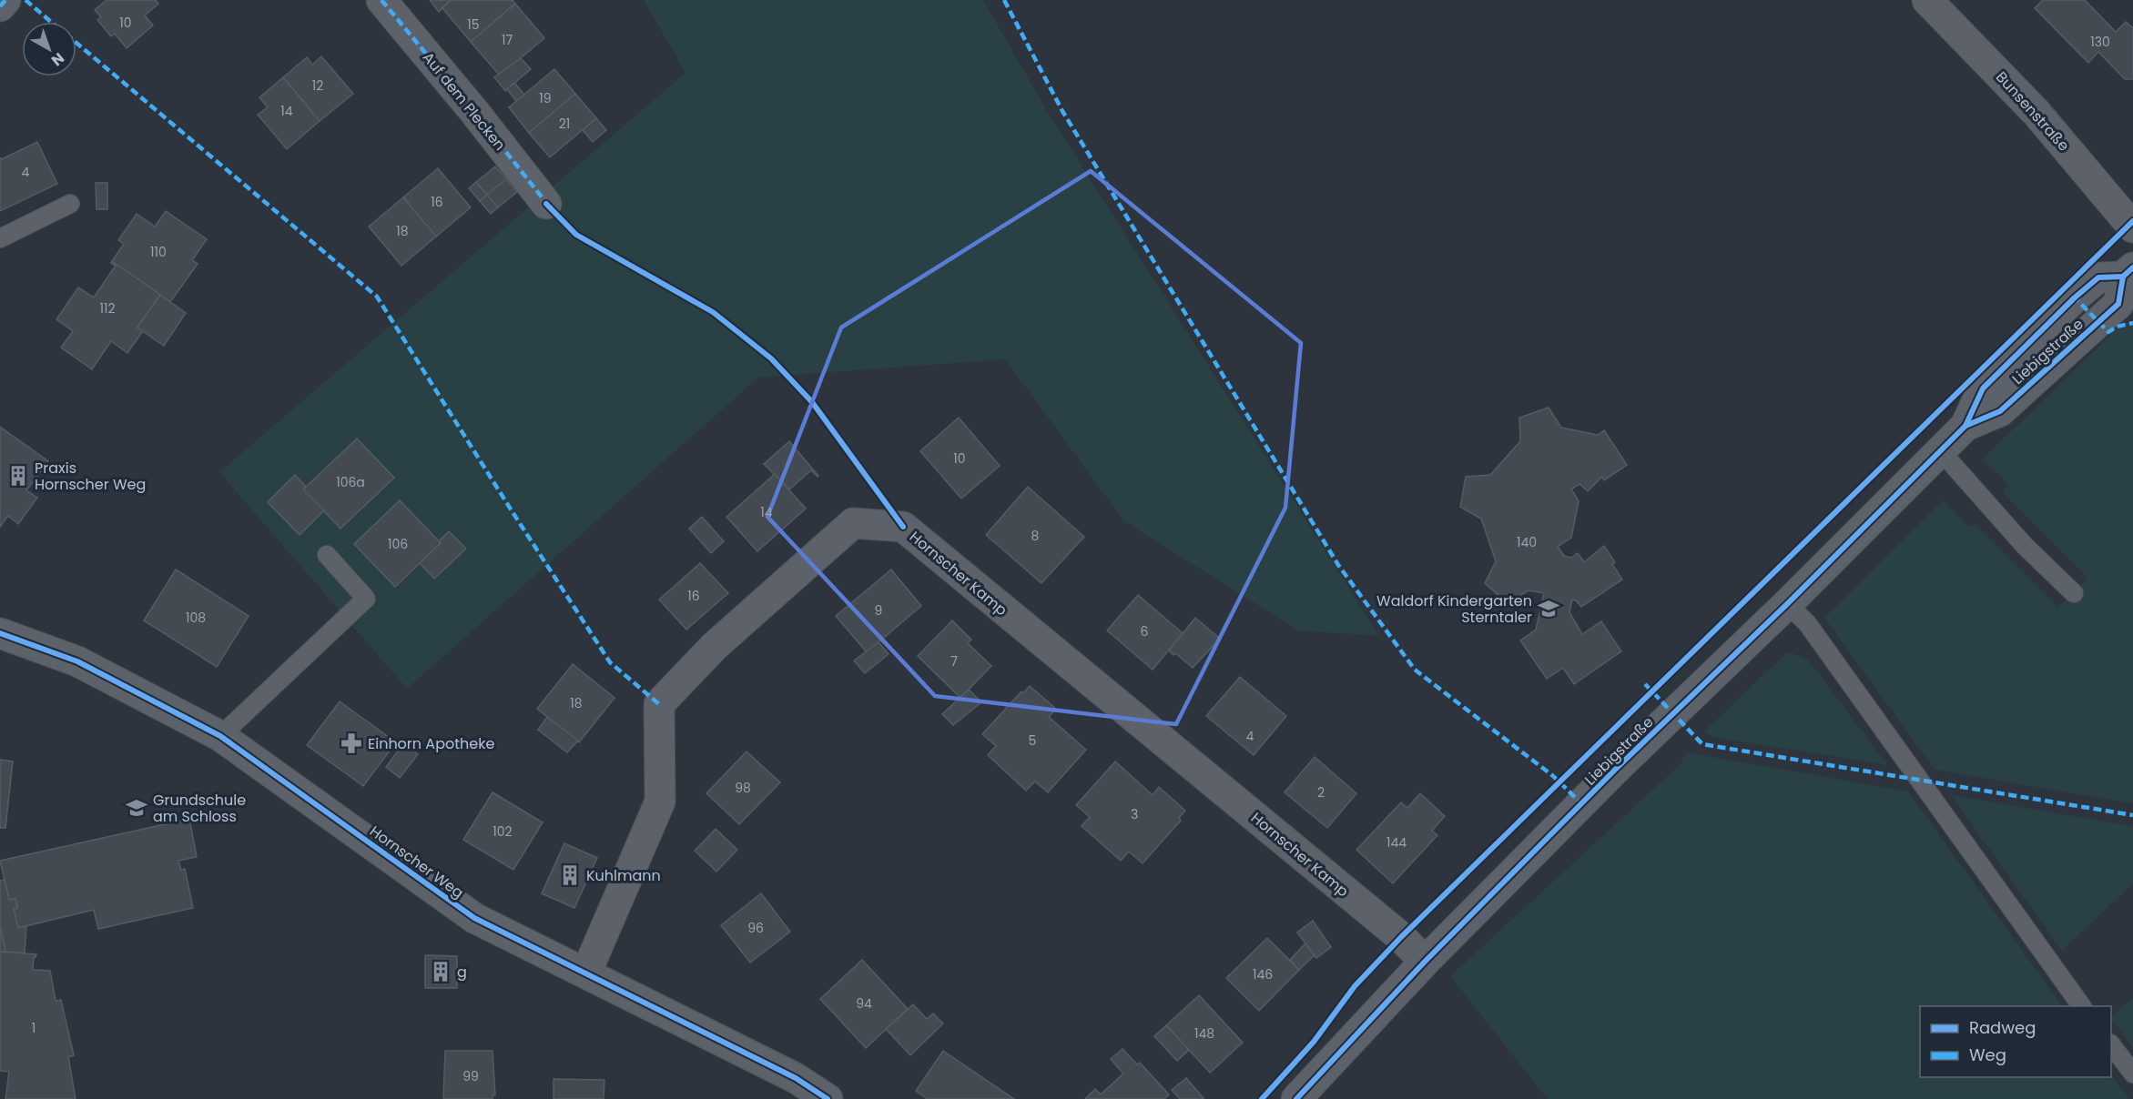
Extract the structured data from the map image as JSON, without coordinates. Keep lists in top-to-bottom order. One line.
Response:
{"streets":{"street":["Auf dem Plecken","Bunsenstraße","Liebigstraße","Hornscher Kamp","Hornscher Weg"]},"crossings":[["Liebigstraße","Hornscher Kamp"],["Hornscher Kamp","Hornscher Weg"]],"places":{"building":["Praxis Hornscher Weg","Kuhlmann","g"],"school or university":["Waldorf Kindergarten Sterntaler","Grundschule am Schloss"],"pharmacy":["Einhorn Apotheke"]},"house_numbers":["10","15","17","130","12","19","14","21","4","16","18","110","112","10","106a","14","8","140","106","16","9","108","6","7","18","4","5","98","2","3","102","144","96","146","94","1","148","99"],"legend":["Radweg","Weg"],"north":"bottom right"}
